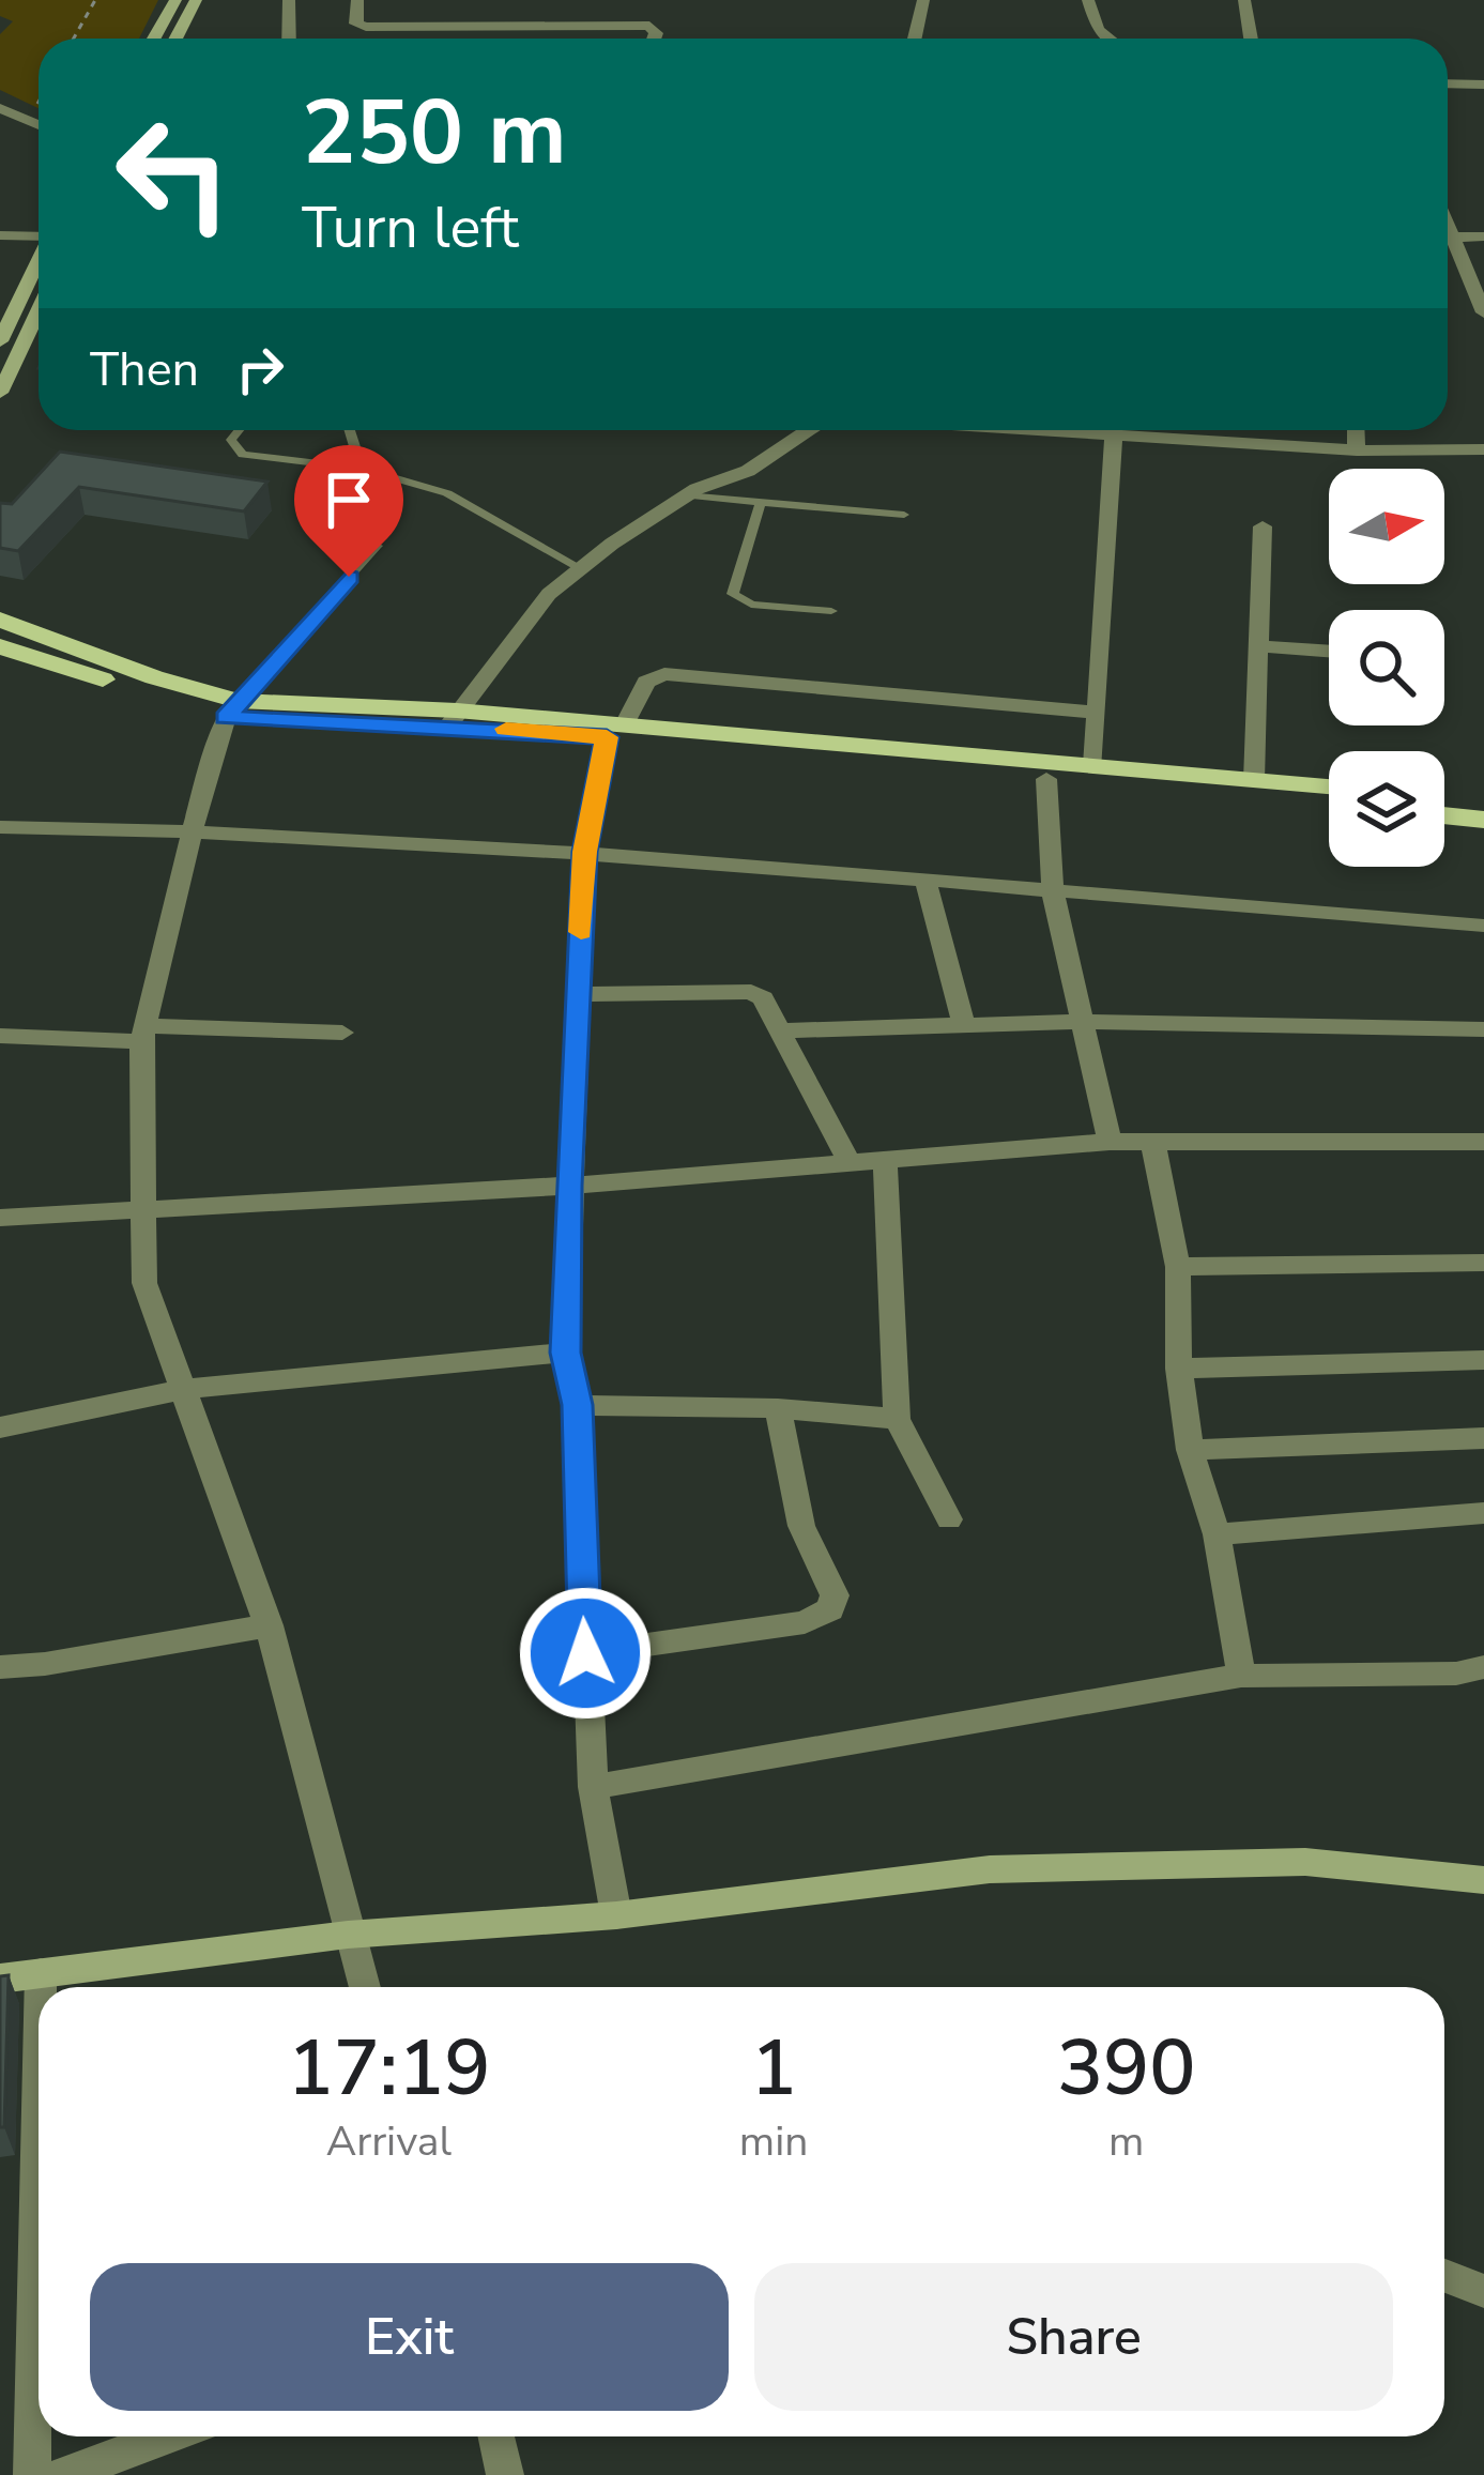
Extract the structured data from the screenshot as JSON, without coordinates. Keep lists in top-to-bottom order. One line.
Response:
{"north":"right","page":{"turn":["250 m","Turn left"],"then":"Then","eta":["17:19","Arrival","1","min","390","m"],"buttons":["Exit","Share"]}}
